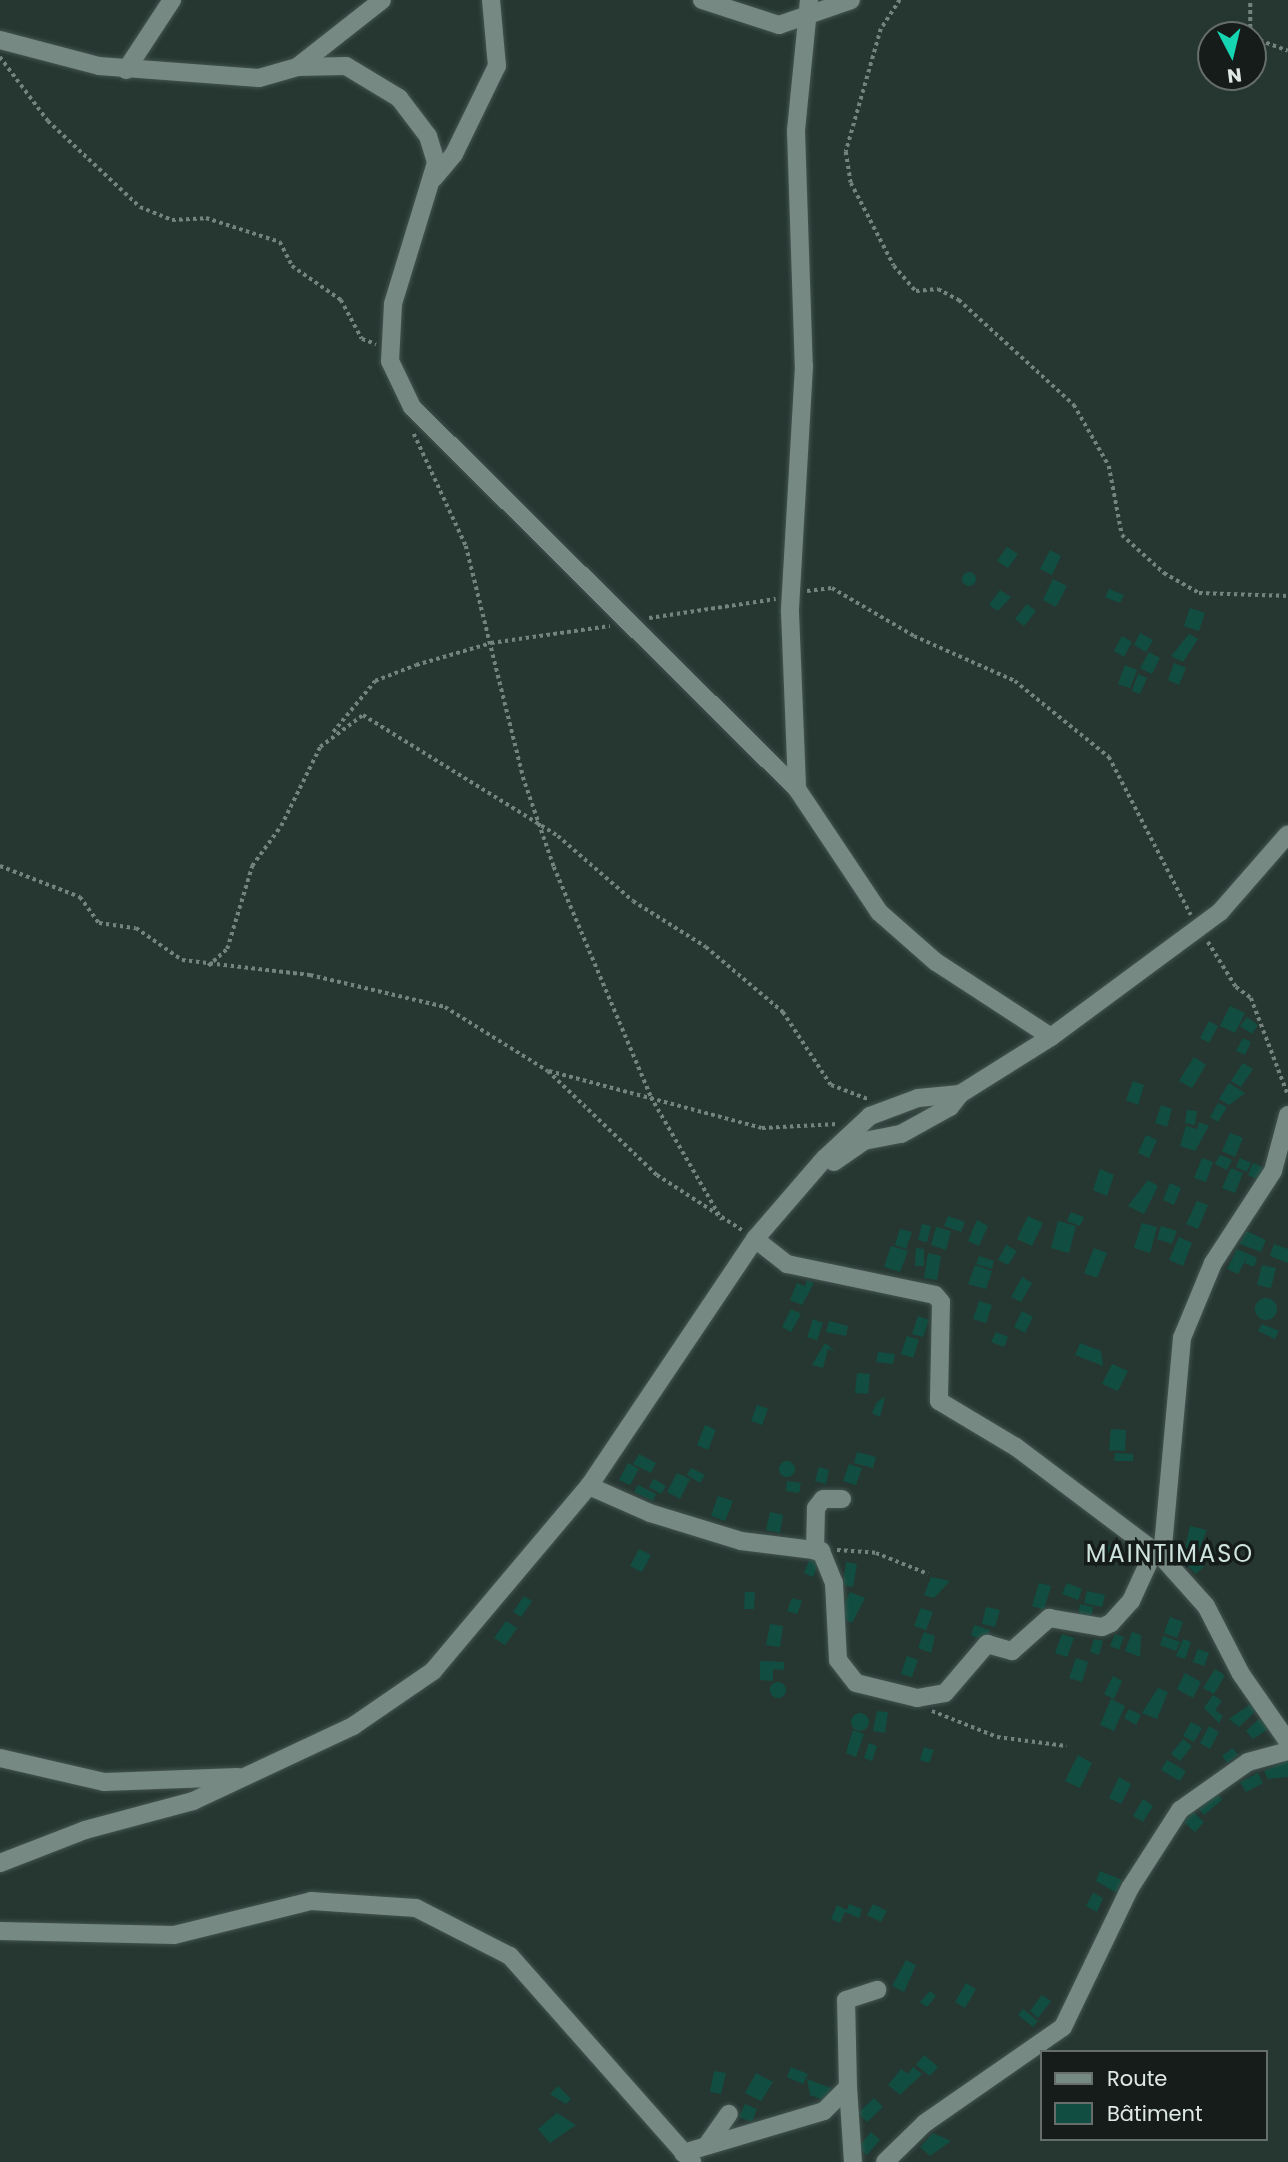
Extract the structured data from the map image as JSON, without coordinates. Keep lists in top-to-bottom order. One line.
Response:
{"districts":["MAINTIMASO"],"legend":["Route","Bâtiment"],"north":"bottom"}
